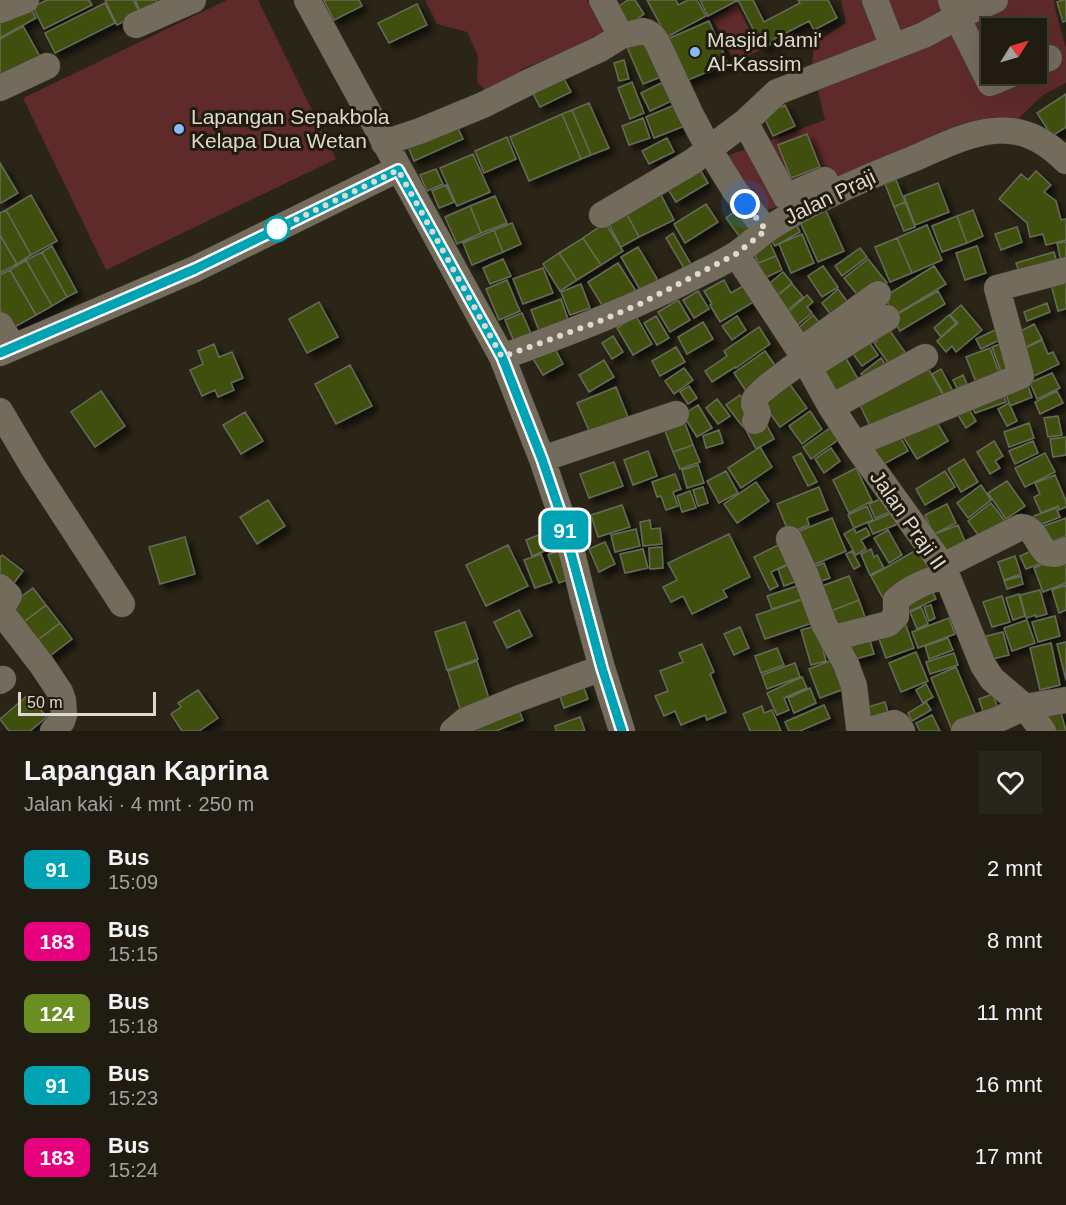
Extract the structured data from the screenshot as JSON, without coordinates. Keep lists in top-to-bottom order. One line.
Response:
{"streets":{"street":["Jalan Praji","Jalan Praji II"]},"crossings":[["Jalan Praji","Jalan Praji II"]],"places":["Masjid Jami' Al-Kassim","Lapangan Sepakbola Kelapa Dua Wetan"],"lines":["bus line 91"],"scale_bar":"50 m","north":"top right","page":{"on_map":"91","scale":"50 m","heading":["Lapangan Kaprina","Jalan kaki · 4 mnt · 250 m"],"list":[{"mark":"91","name":"Bus","note":"15:09","value":"2 mnt"},{"mark":"183","name":"Bus","note":"15:15","value":"8 mnt"},{"mark":"124","name":"Bus","note":"15:18","value":"11 mnt"},{"mark":"91","name":"Bus","note":"15:23","value":"16 mnt"},{"mark":"183","name":"Bus","note":"15:24","value":"17 mnt"}]}}
